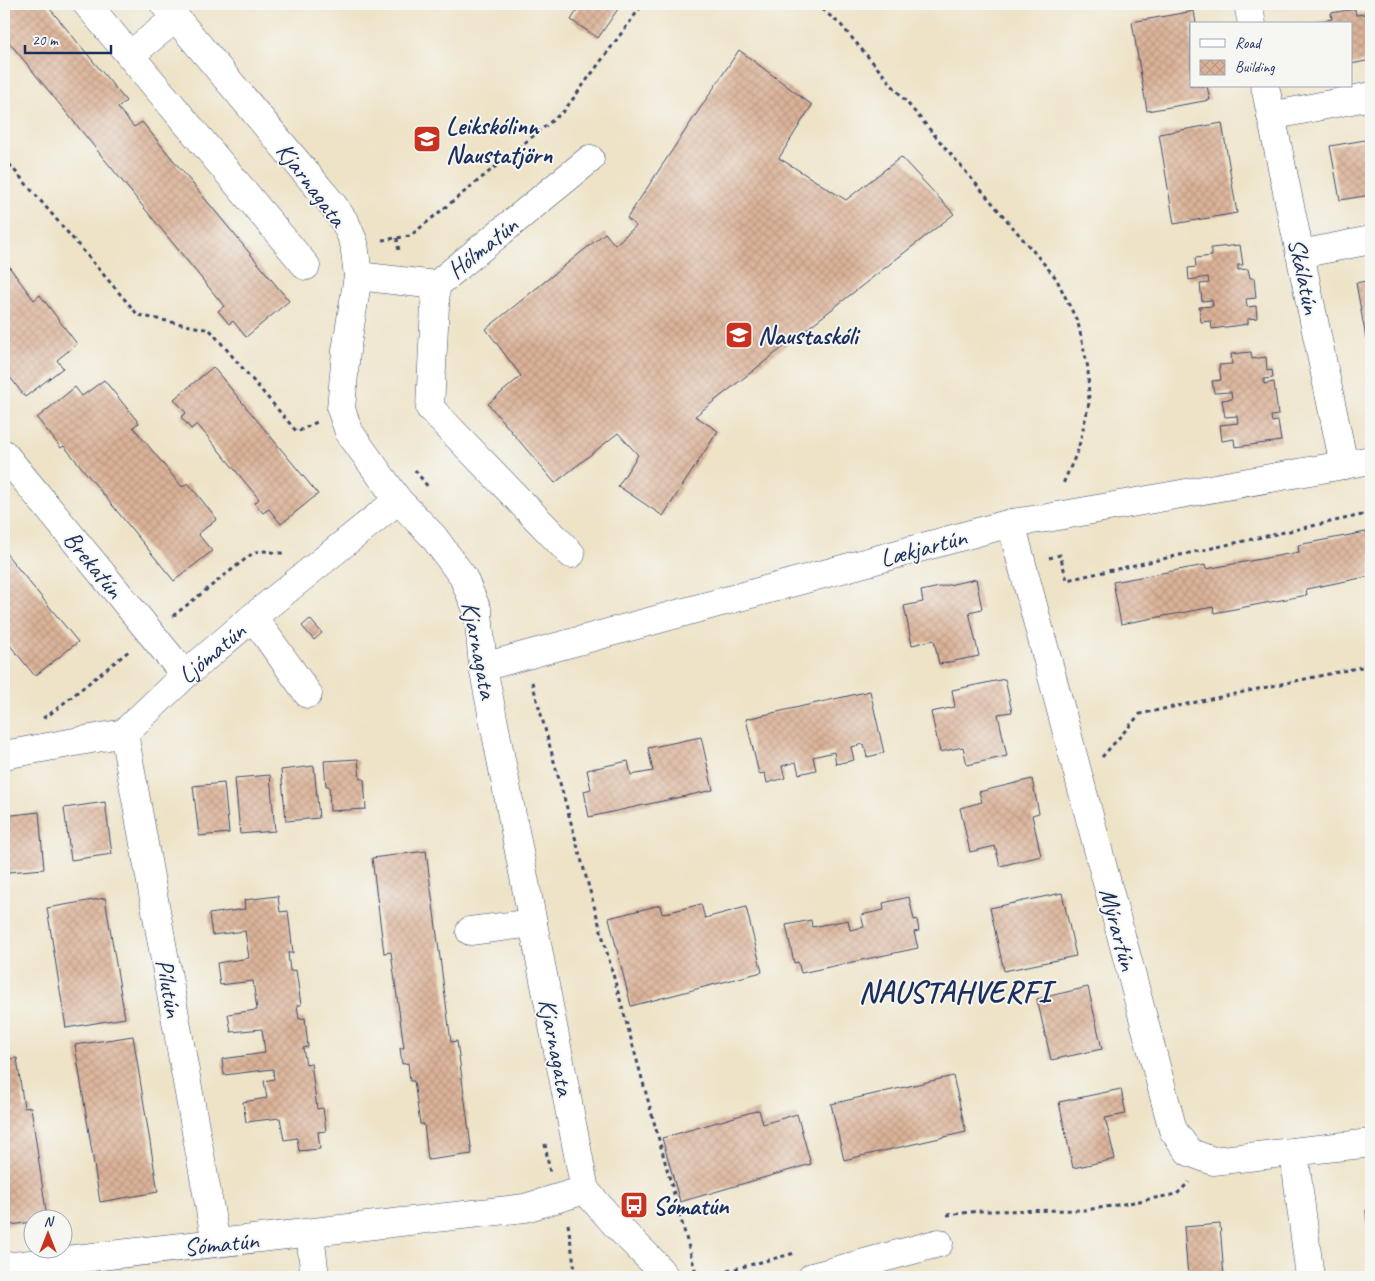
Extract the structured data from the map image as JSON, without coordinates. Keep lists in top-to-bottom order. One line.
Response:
{"streets":{"street":["Kjarnagata","Hólmatún","Skálatún","Lækjartún","Brekatún","Ljómatún","Mýrartún","Pílutún","Sómatún"]},"crossings":[["Kjarnagata","Hólmatún"],["Kjarnagata","Lækjartún"],["Kjarnagata","Ljómatún"],["Kjarnagata","Sómatún"],["Skálatún","Lækjartún"],["Lækjartún","Mýrartún"],["Brekatún","Ljómatún"],["Ljómatún","Pílutún"],["Pílutún","Sómatún"]],"districts":["NAUSTAHVERFI"],"places":{"school or university":["Leikskólinn Naustatjörn","Naustaskóli"],"bus stop":["Sómatún"]},"legend":["Road","Building"],"scale_bar":"20 m","north":"top"}
